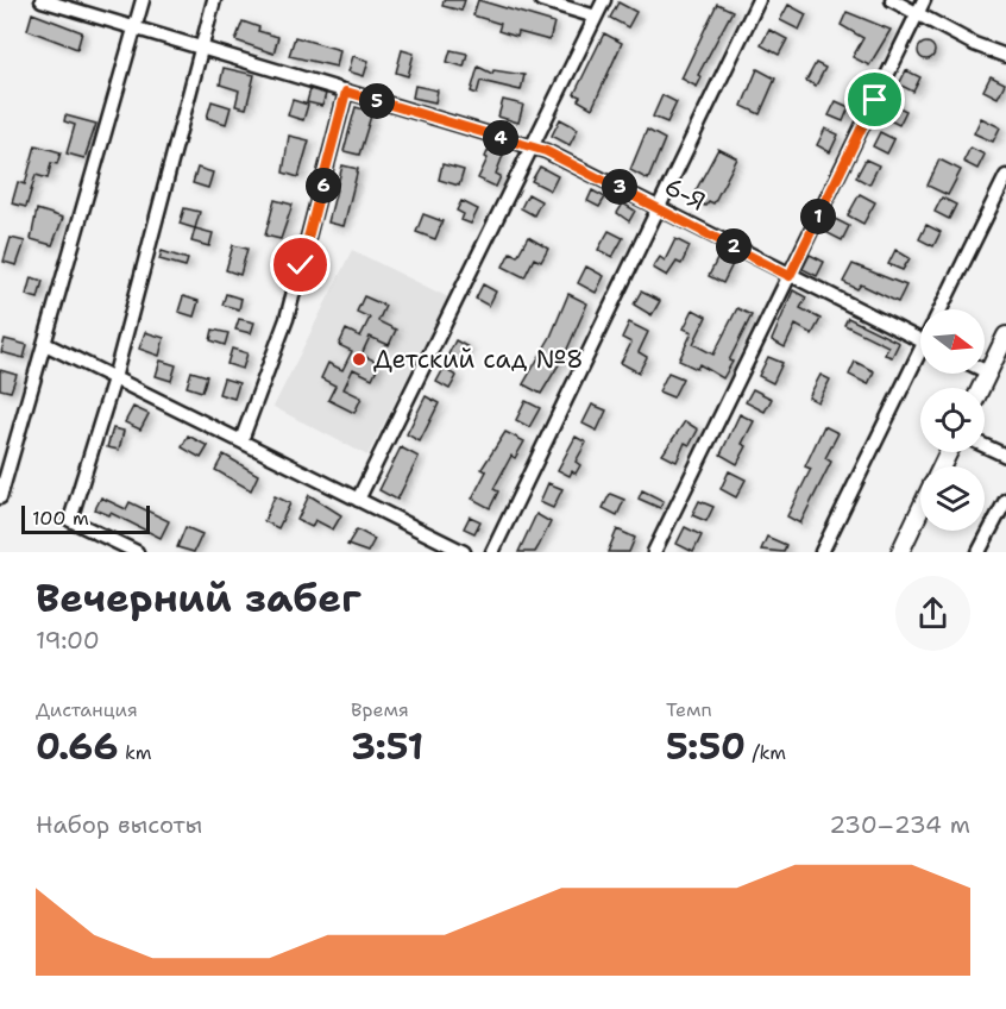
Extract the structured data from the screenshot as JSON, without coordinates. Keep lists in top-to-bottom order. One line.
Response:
{"streets":{"street":["6-Я"]},"places":["Детский сад №8"],"scale_bar":"100 m","north":"right","page":{"pins":["5","4","6","3","1","2"],"scale":"100 m","heading":["Вечерний забег","19:00"],"stats":[["Дистанция","0.66 km"],["Время","3:51"],["Темп","5:50 /km"]],"chart":["Набор высоты","230–234 m"]}}
